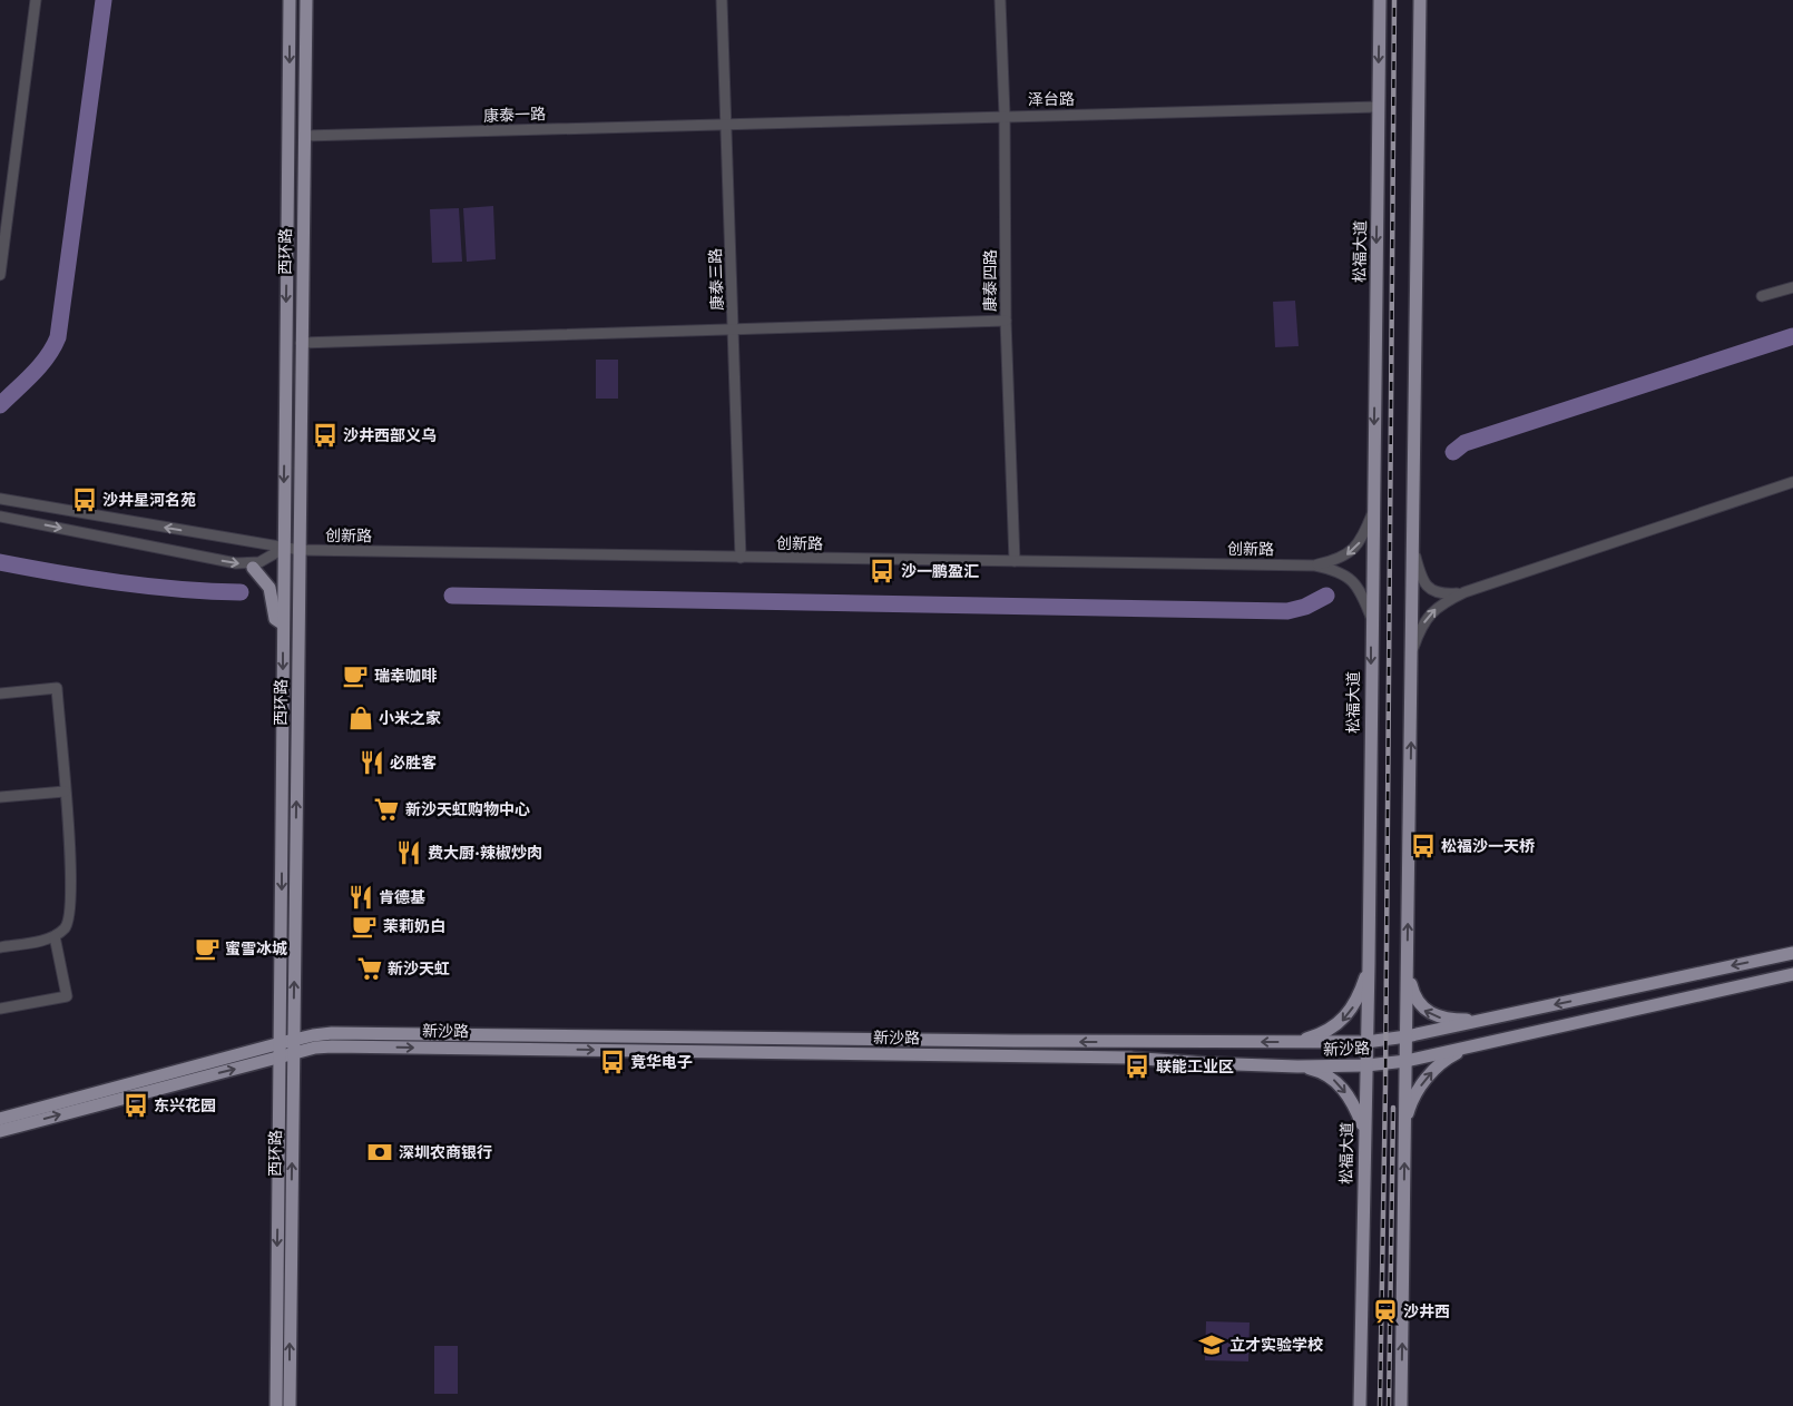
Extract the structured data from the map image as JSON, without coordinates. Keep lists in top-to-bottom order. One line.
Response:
{"streets":{"main road":["西环路","松福大道","新沙路"],"street":["泽台路","康泰一路","康泰三路","康泰四路","创新路"]},"crossings":[["泽台路","康泰一路"],["泽台路","松福大道"],["泽台路","康泰三路"],["泽台路","康泰四路"],["康泰一路","西环路"],["康泰一路","康泰三路"],["西环路","创新路"],["西环路","新沙路"],["松福大道","创新路"],["松福大道","新沙路"],["康泰三路","创新路"],["康泰四路","创新路"]],"places":{"bus stop":["沙井西部义乌","沙井星河名苑","沙一鹏盈汇","松福沙一天桥","竞华电子","联能工业区","东兴花园"],"cafe":["瑞幸咖啡","茉莉奶白","蜜雪冰城"],"shop":["小米之家"],"restaurant":["必胜客","费大厨·辣椒炒肉","肯德基"],"supermarket":["新沙天虹购物中心","新沙天虹"],"bank":["深圳农商银行"],"station":["沙井西"],"school or university":["立才实验学校"]}}
